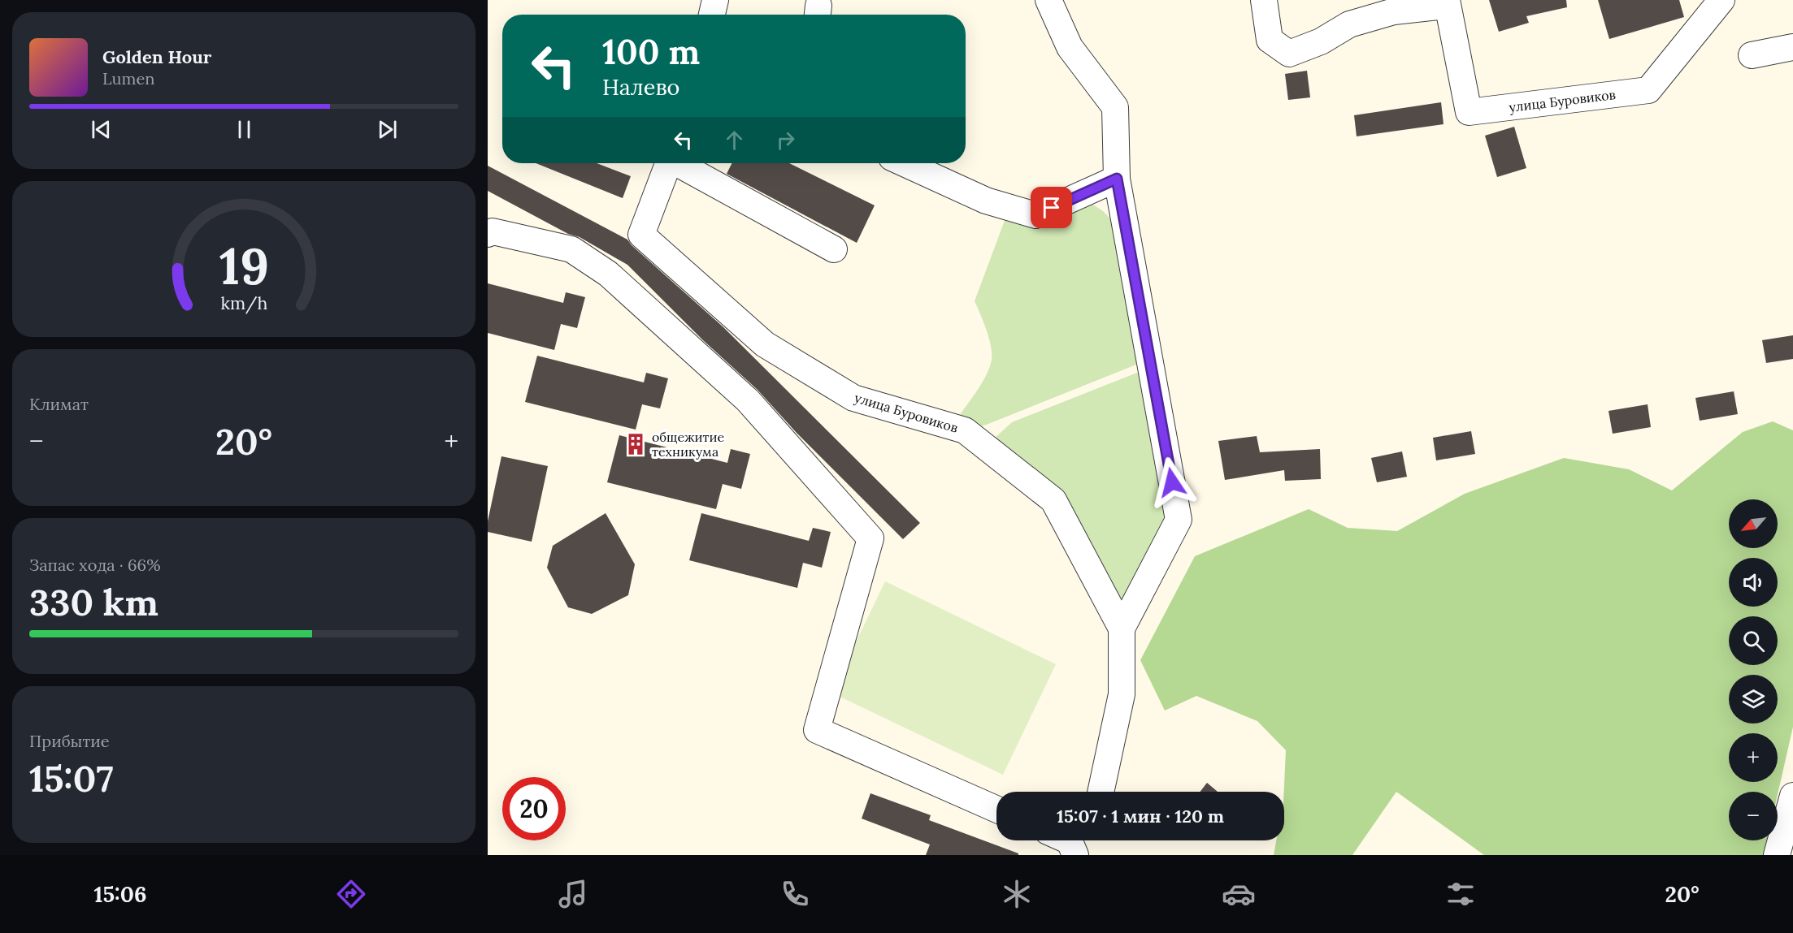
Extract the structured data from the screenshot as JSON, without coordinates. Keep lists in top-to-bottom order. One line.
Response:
{"streets":{"street":["улица Буровиков"]},"places":{"building":["общежитие техникума"]},"north":"bottom left","page":{"turn":["100 m","Налево"],"song":["Golden Hour","Lumen"],"tile":["Климат",["Запас хода · 66%","330 km"],["Прибытие","15:07"]],"heat":["−","20°","+"],"map_buttons":["+","−"],"limit":"20","trip":"15:07 · 1 мин · 120 m","tabs":["15:06","20°"],"gauge":["19","km/h"]}}
